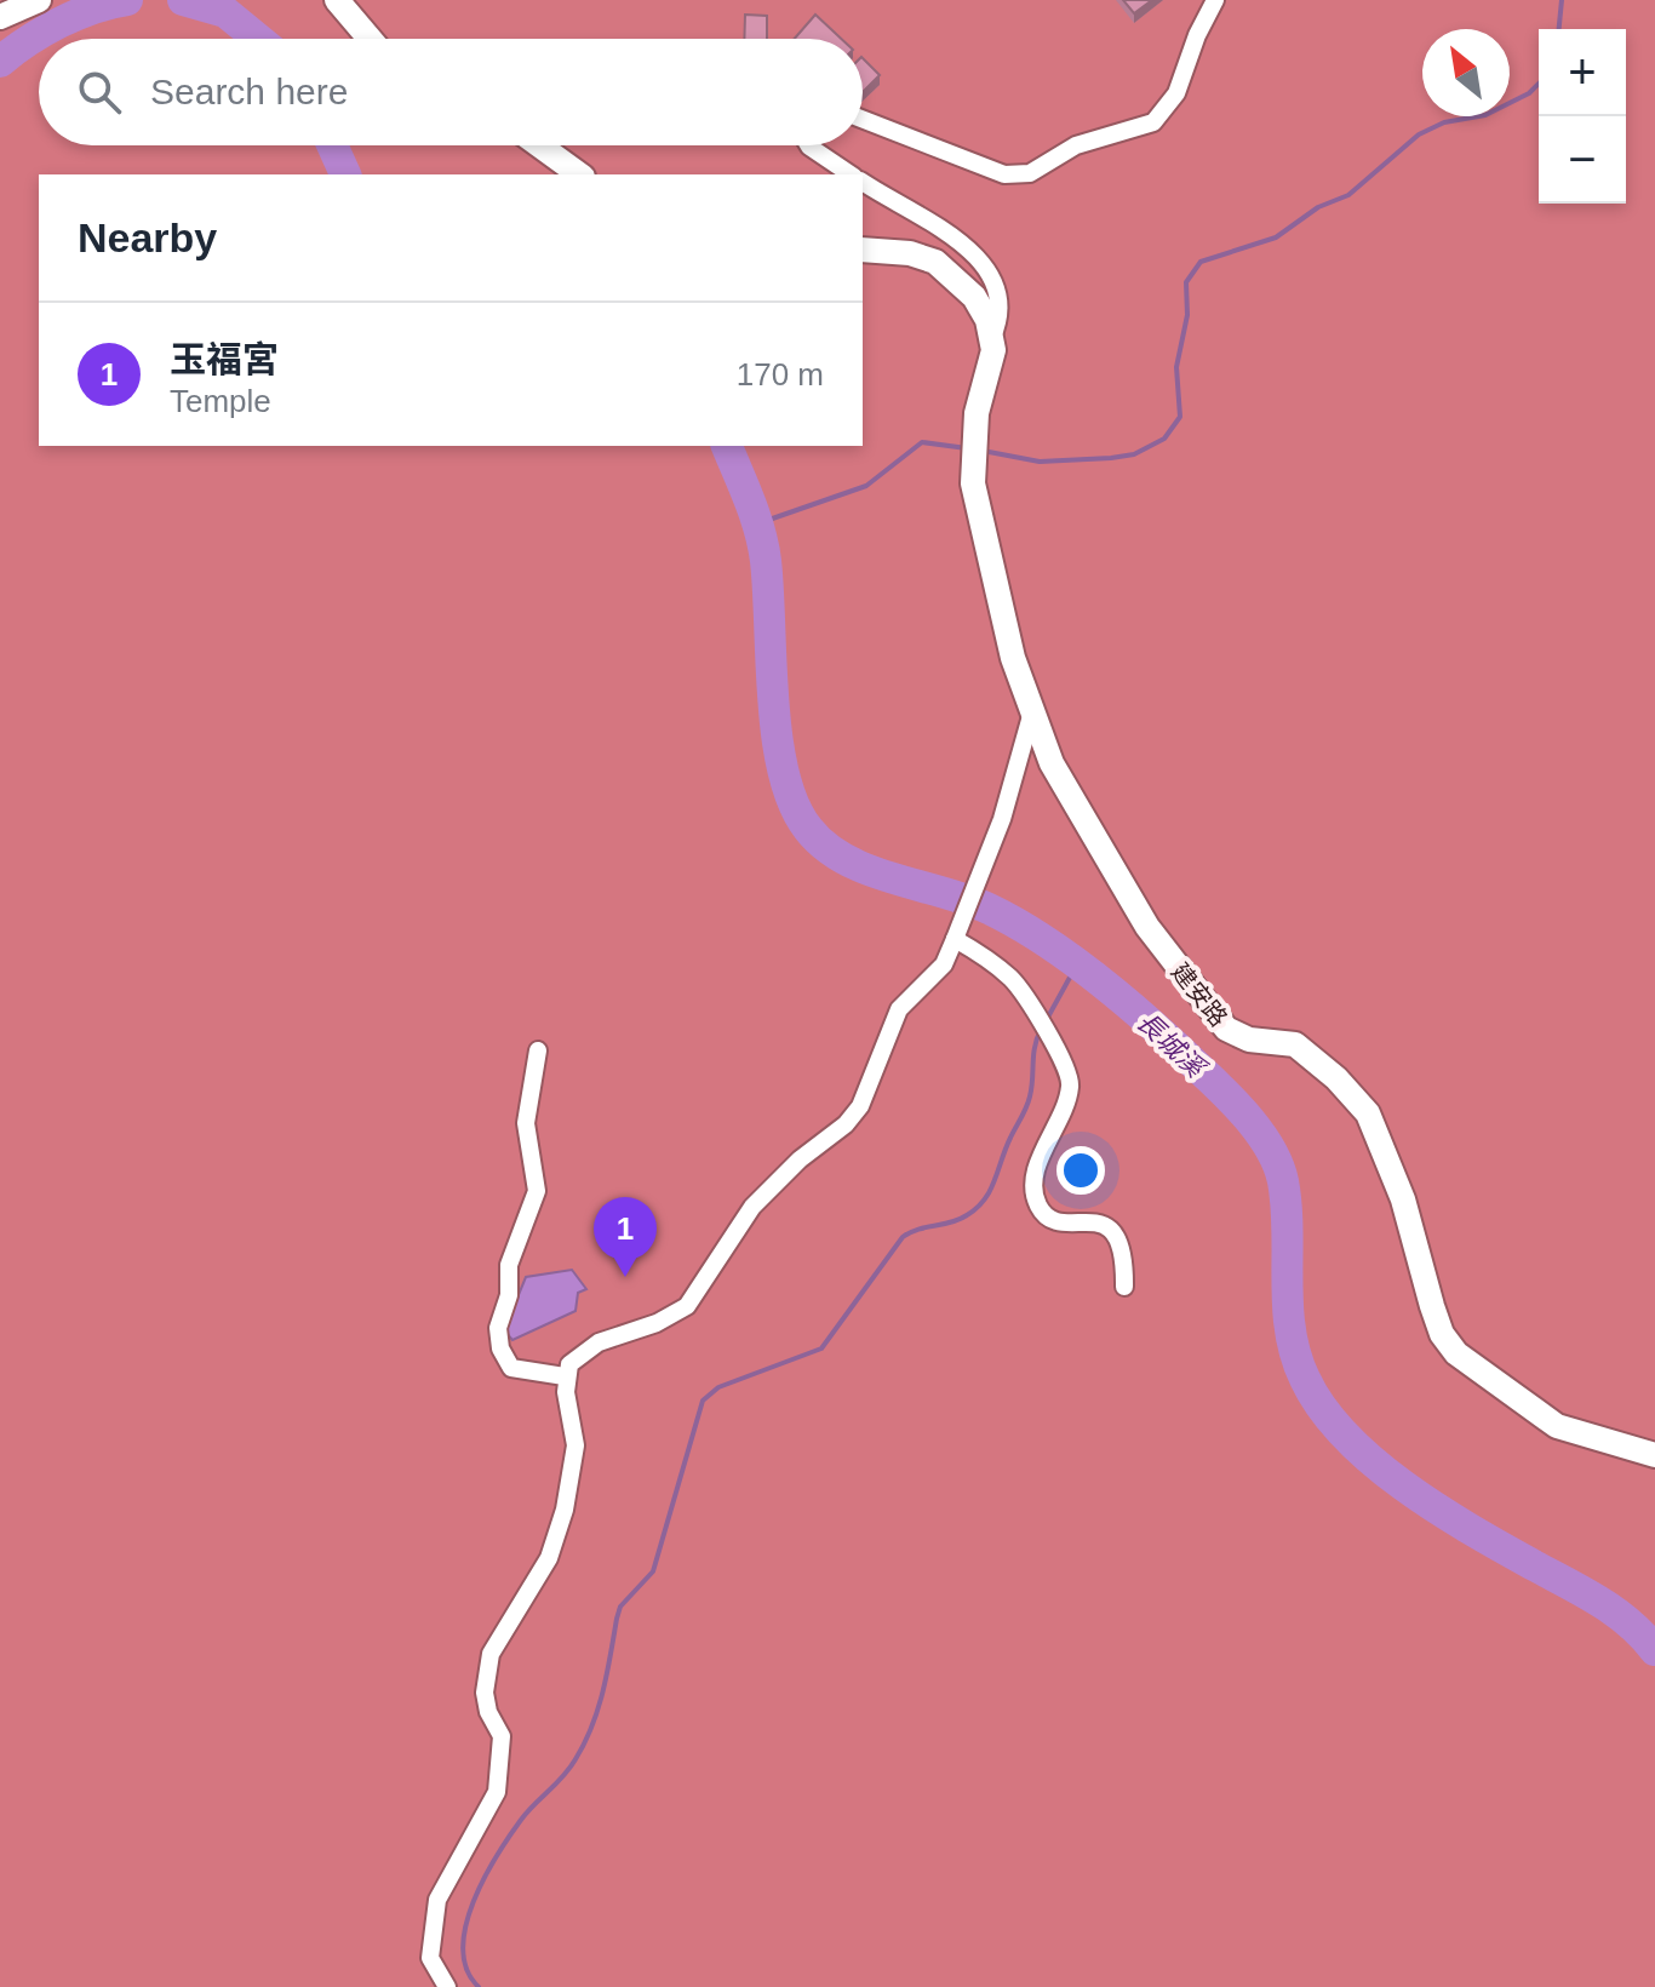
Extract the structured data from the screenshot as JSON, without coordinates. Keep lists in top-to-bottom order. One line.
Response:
{"streets":{"street":["建安路"]},"water":["長城溪"],"north":"top left","page":{"map_buttons":["+","−"],"search":"Search here","heading":"Nearby","list":[{"mark":"1","name":"玉福宮","note":"Temple","value":"170 m"}],"pins":"1"}}
